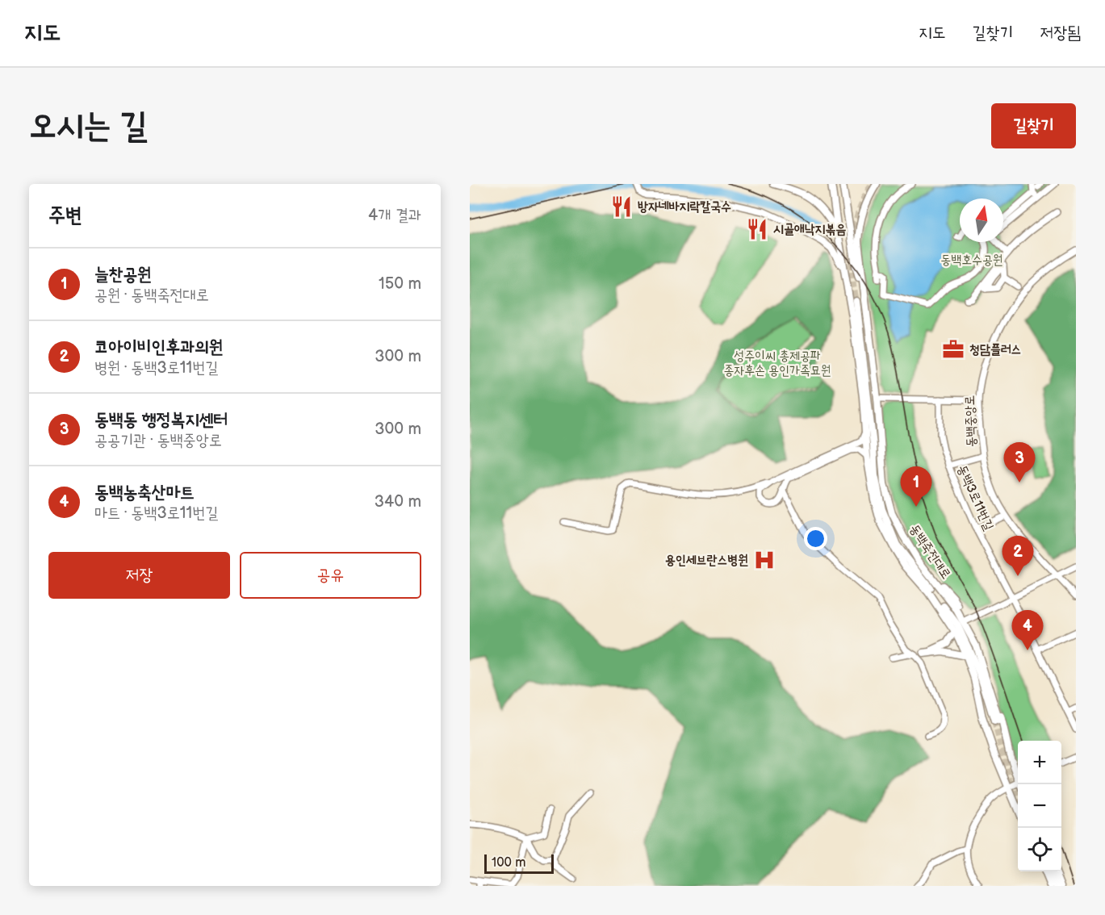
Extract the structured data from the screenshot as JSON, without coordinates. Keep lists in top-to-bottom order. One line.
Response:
{"streets":{"main road":["동백죽전대로"],"street":["동백중앙로","동백3로11번길"]},"parks":["동백호수공원","성주이씨 총제공파 종자후손 용인가족묘원"],"places":{"restaurant":["방자네바지락칼국수","시골애낙지볶음"],"office":["청담플러스"],"hospital":["용인세브란스병원"]},"scale_bar":"100 m","north":"top","page":{"header":"지도","nav":["지도","길찾기","저장됨"],"buttons":["길찾기",["저장","공유"]],"title":"오시는 길","heading":["주변","4개 결과"],"list":[{"mark":"1","name":"늘찬공원","note":"공원 · 동백죽전대로","value":"150 m"},{"mark":"2","name":"코아이비인후과의원","note":"병원 · 동백3로11번길","value":"300 m"},{"mark":"3","name":"동백동 행정복지센터","note":"공공기관 · 동백중앙로","value":"300 m"},{"mark":"4","name":"동백농축산마트","note":"마트 · 동백3로11번길","value":"340 m"}],"pins":["3","1","2","4"],"map_buttons":["+","−"],"scale":"100 m"}}
